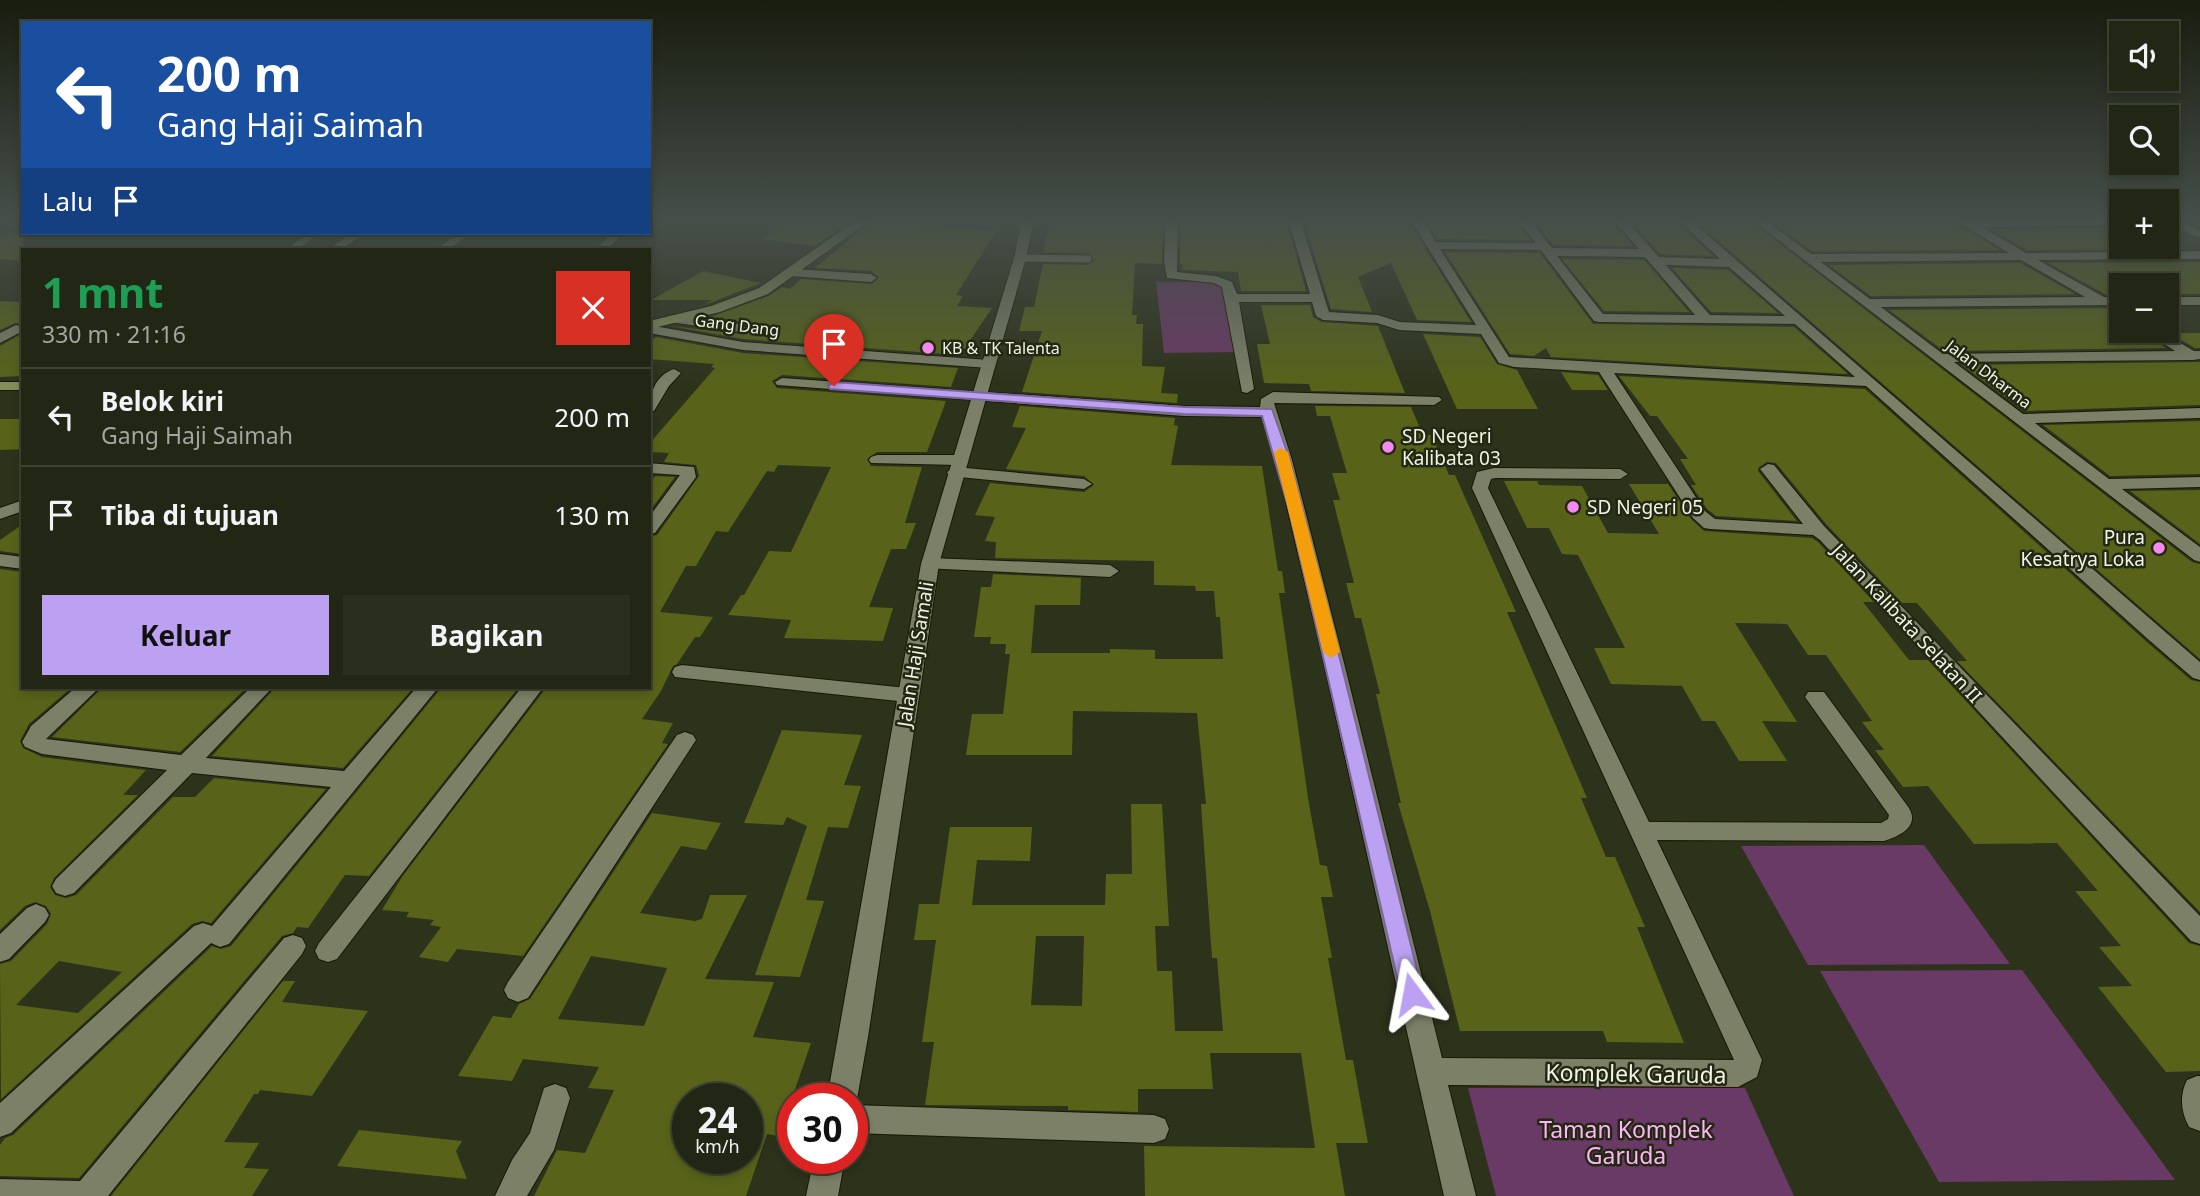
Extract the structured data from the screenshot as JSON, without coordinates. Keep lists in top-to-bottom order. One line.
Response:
{"streets":{"street":["Gang Dang","Jalan Dharma","Jalan Kalibata Selatan II","Jalan Haji Samali","Komplek Garuda"]},"crossings":[["Gang Dang","Jalan Haji Samali"]],"parks":["Taman Komplek Garuda"],"places":["KB & TK Talenta","SD Negeri Kalibata 03","SD Negeri 05","Pura Kesatrya Loka"],"page":{"map_buttons":["+","−"],"turn":["200 m","Gang Haji Saimah"],"then":"Lalu","heading":["1 mnt","330 m · 21:16"],"list":[{"name":"Belok kiri","note":"Gang Haji Saimah","value":"200 m"},{"name":"Tiba di tujuan","value":"130 m"}],"buttons":["Keluar","Bagikan"],"speed":"24 km/h","limit":"30"}}
